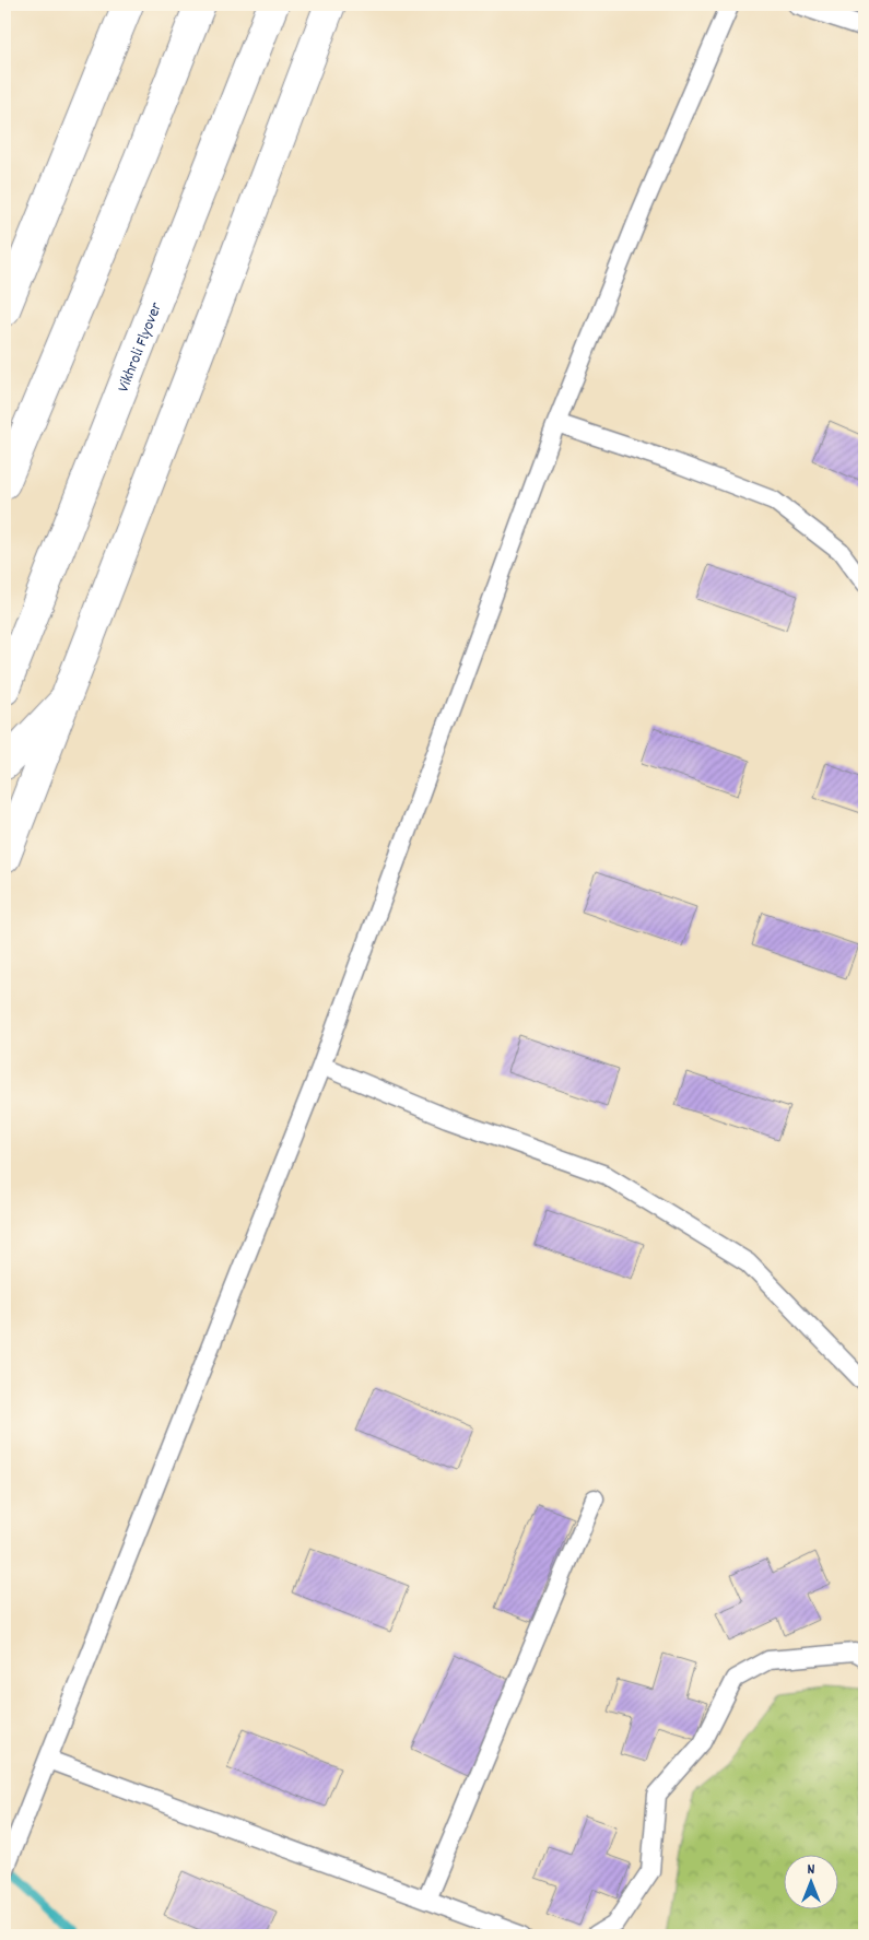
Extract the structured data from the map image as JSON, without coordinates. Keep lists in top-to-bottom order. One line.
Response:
{"streets":{"main road":["Vikhroli Flyover"]},"north":"top"}
